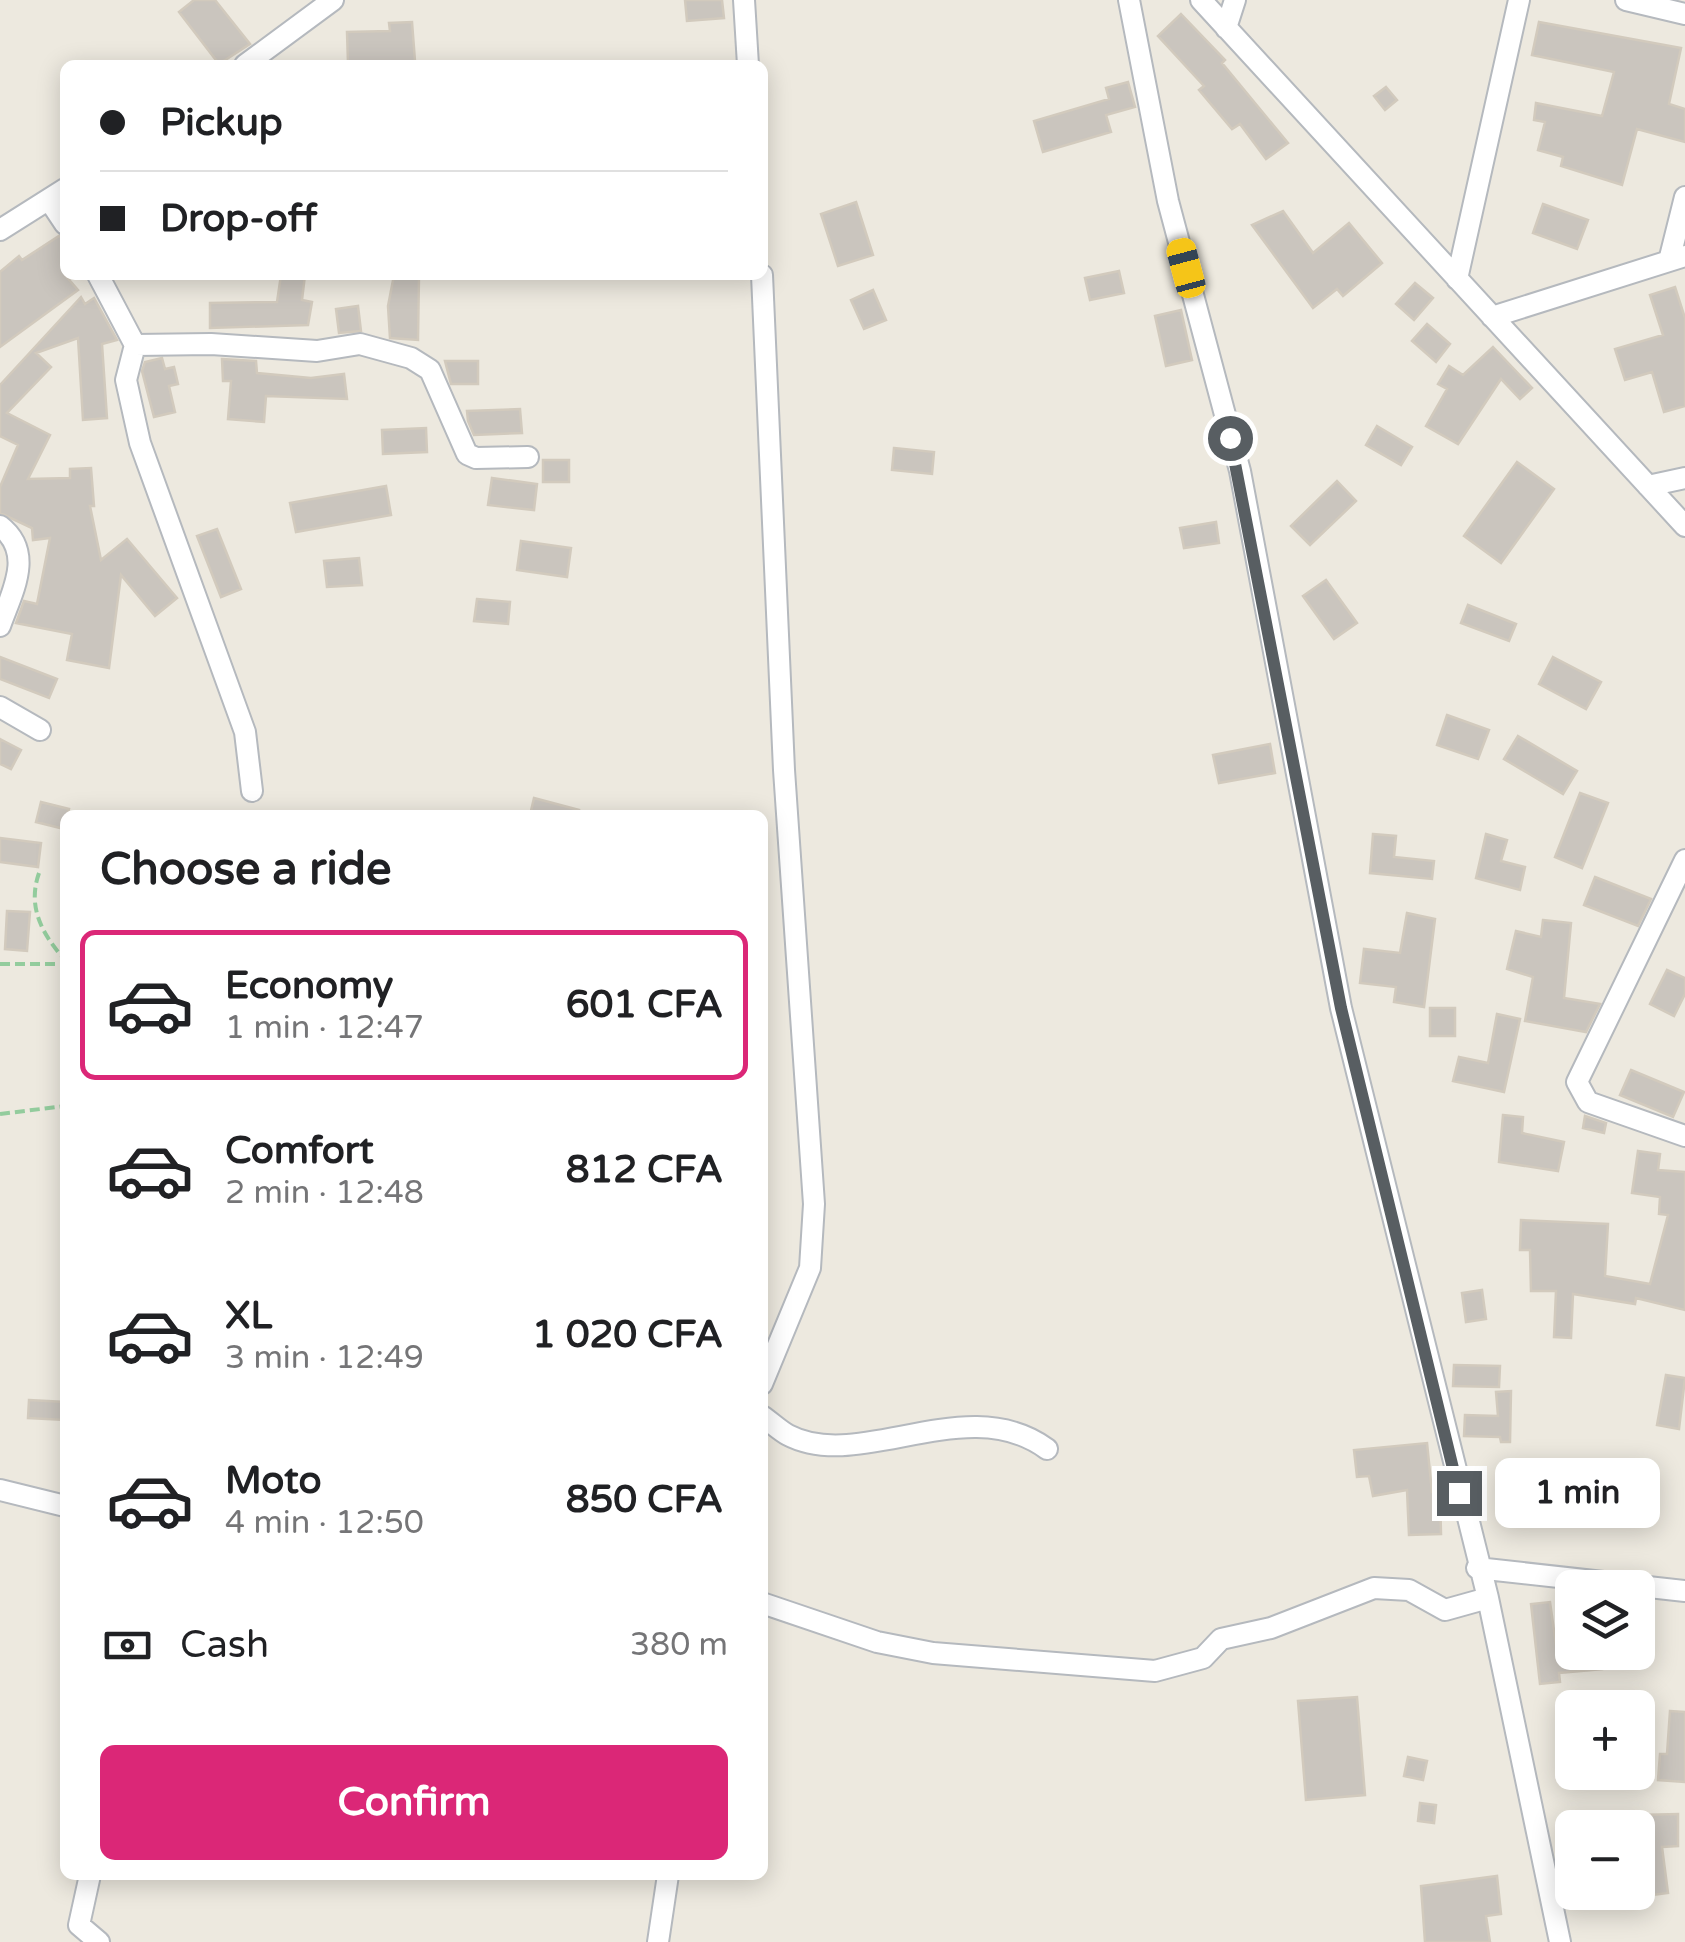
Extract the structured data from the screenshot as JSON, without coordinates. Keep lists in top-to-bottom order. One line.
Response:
{"page":{"banner":["Pickup","Drop-off"],"heading":"Choose a ride","list":[{"name":"Economy","note":"1 min · 12:47","value":"601 CFA"},{"name":"Comfort","note":"2 min · 12:48","value":"812 CFA"},{"name":"XL","note":"3 min · 12:49","value":"1 020 CFA"},{"name":"Moto","note":"4 min · 12:50","value":"850 CFA"}],"bubble":"1 min","map_buttons":["+","−"],"pay":["Cash","380 m"],"buttons":"Confirm"}}
